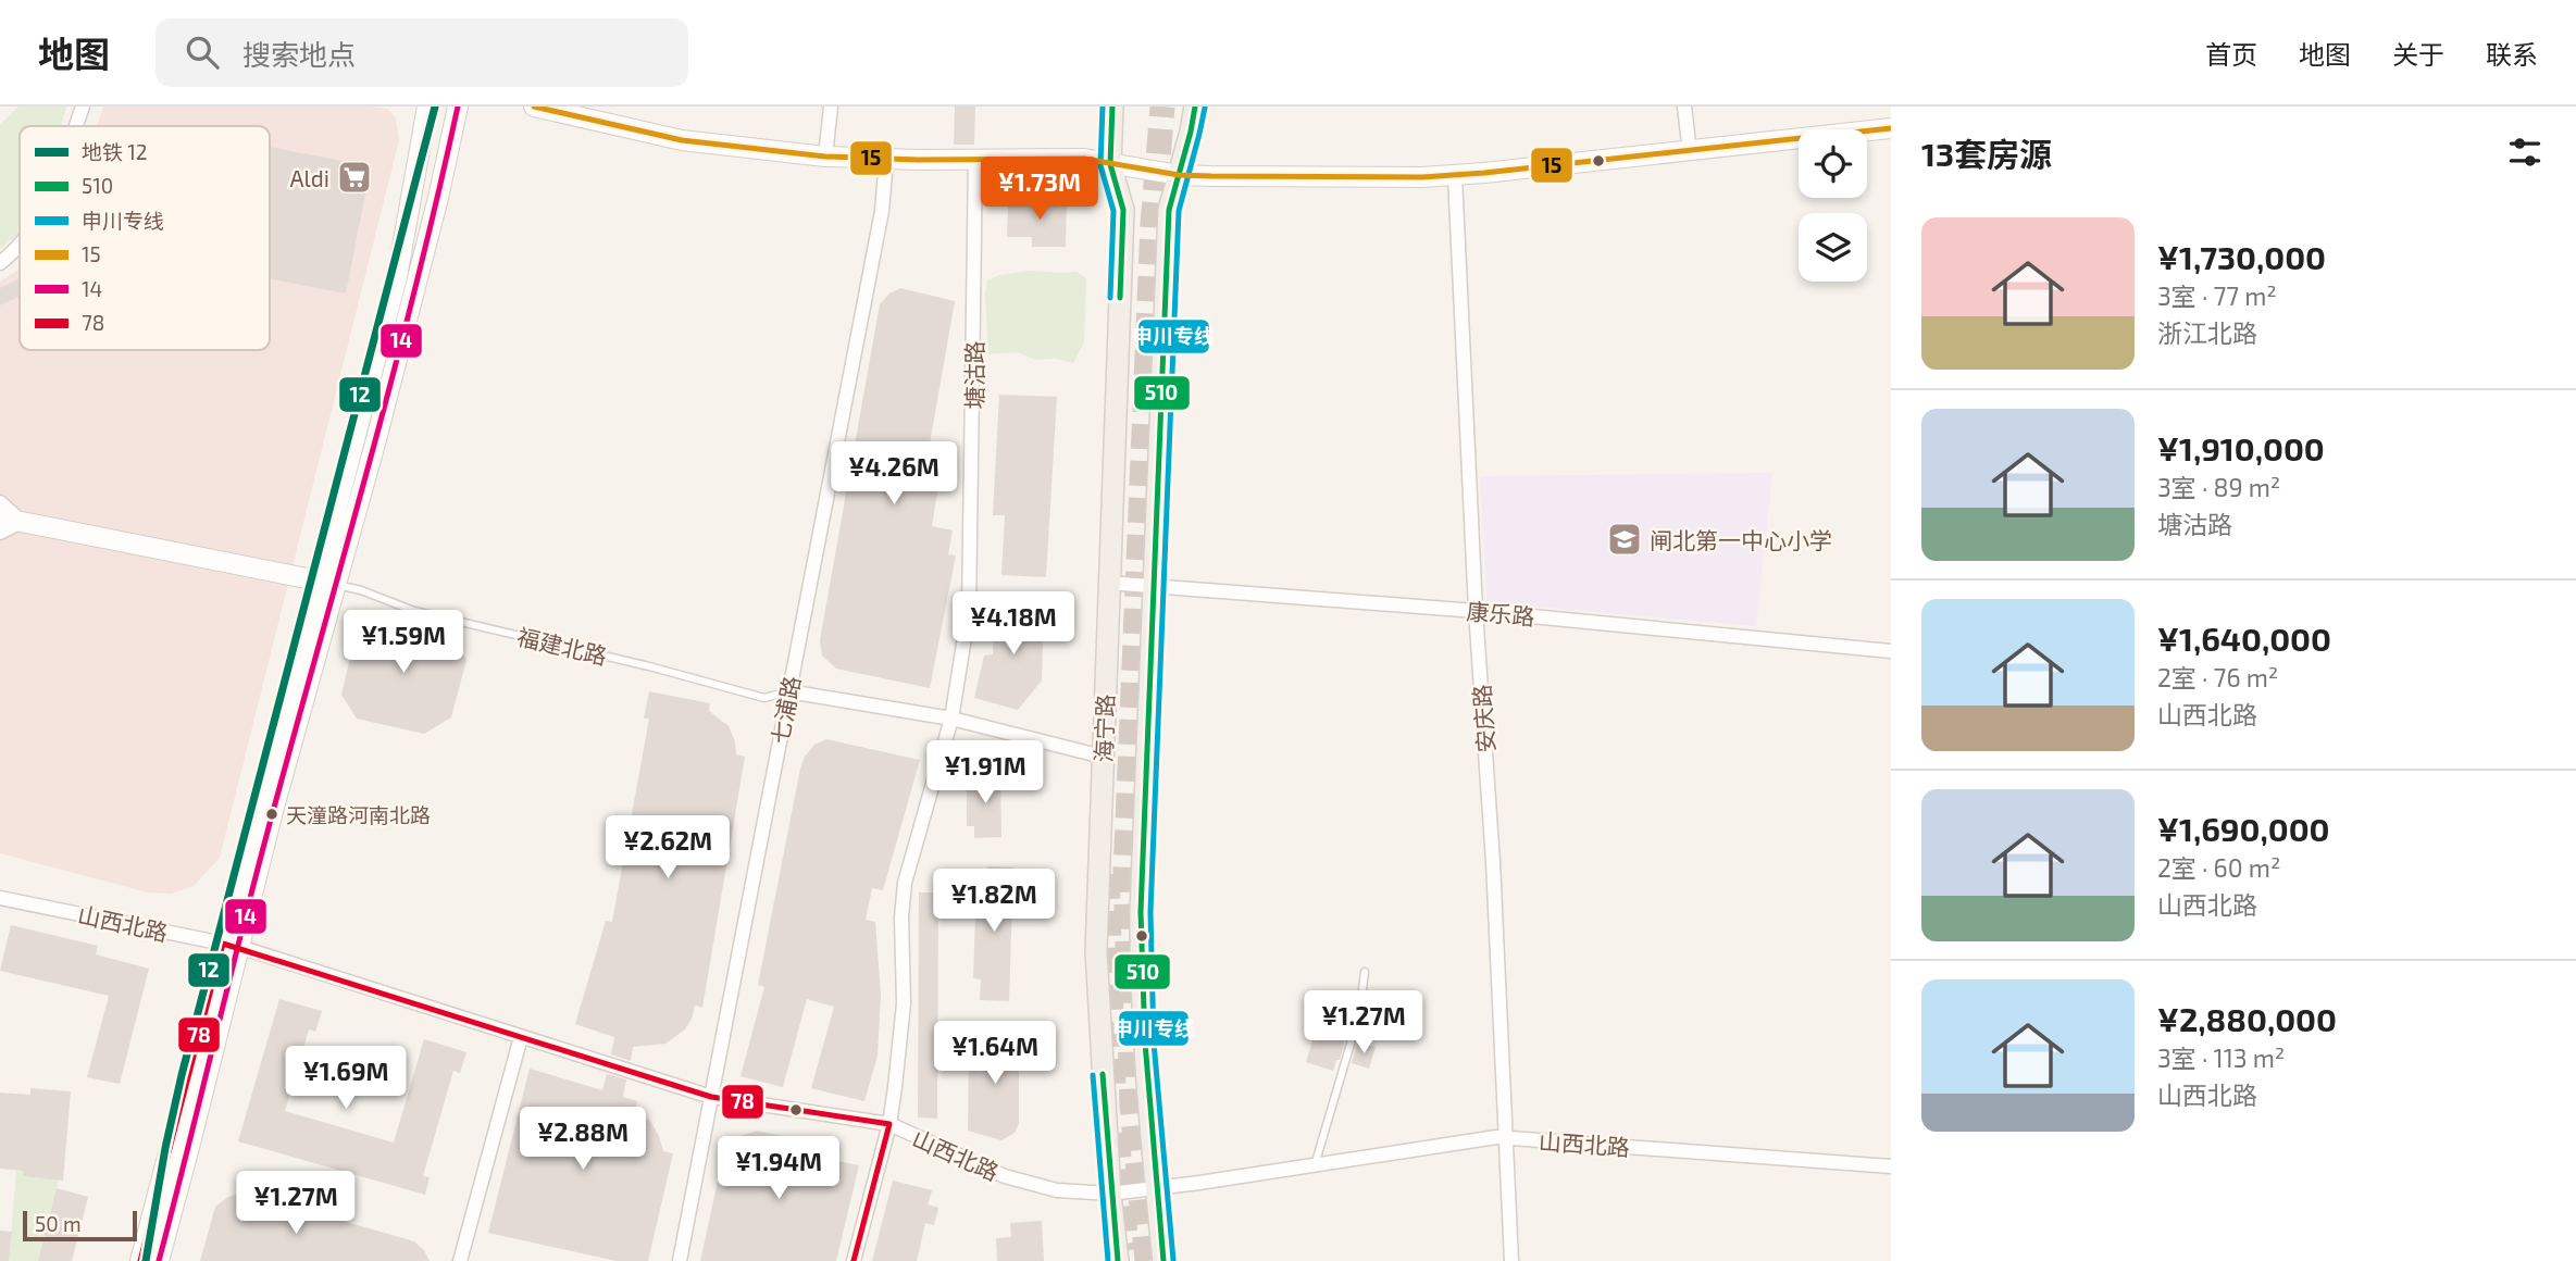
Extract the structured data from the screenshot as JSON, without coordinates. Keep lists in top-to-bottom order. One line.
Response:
{"streets":{"main road":["福建北路","海宁路"],"street":["塘沽路","康乐路","七浦路","安庆路","山西北路"]},"crossings":[["塘沽路","福建北路"],["塘沽路","山西北路"],["康乐路","安庆路"],["康乐路","海宁路"],["福建北路","七浦路"],["福建北路","海宁路"],["七浦路","山西北路"],["安庆路","山西北路"],["海宁路","山西北路"]],"places":{"supermarket":["Aldi"],"school or university":["闸北第一中心小学"],"other":["天潼路河南北路"]},"lines":["metro line 12","transit line 510","transit line 申川专线","transit line 15","transit line 14","transit line 78"],"legend":["地铁 12","510","申川专线","15","14","78"],"scale_bar":"50 m","page":{"header":"地图","search":"搜索地点","nav":["首页","地图","关于","联系"],"heading":"13套房源","price":["¥1.73M","¥4.26M","¥4.18M","¥1.59M","¥1.91M","¥2.62M","¥1.82M","¥1.27M","¥1.64M","¥1.69M","¥2.88M","¥1.94M","¥1.27M"],"list":[{"name":"¥1,730,000","note":"3室 · 77 m² · 浙江北路"},{"name":"¥1,910,000","note":"3室 · 89 m² · 塘沽路"},{"name":"¥1,640,000","note":"2室 · 76 m² · 山西北路"},{"name":"¥1,690,000","note":"2室 · 60 m² · 山西北路"},{"name":"¥2,880,000","note":"3室 · 113 m² · 山西北路"}],"scale":"50 m"}}
